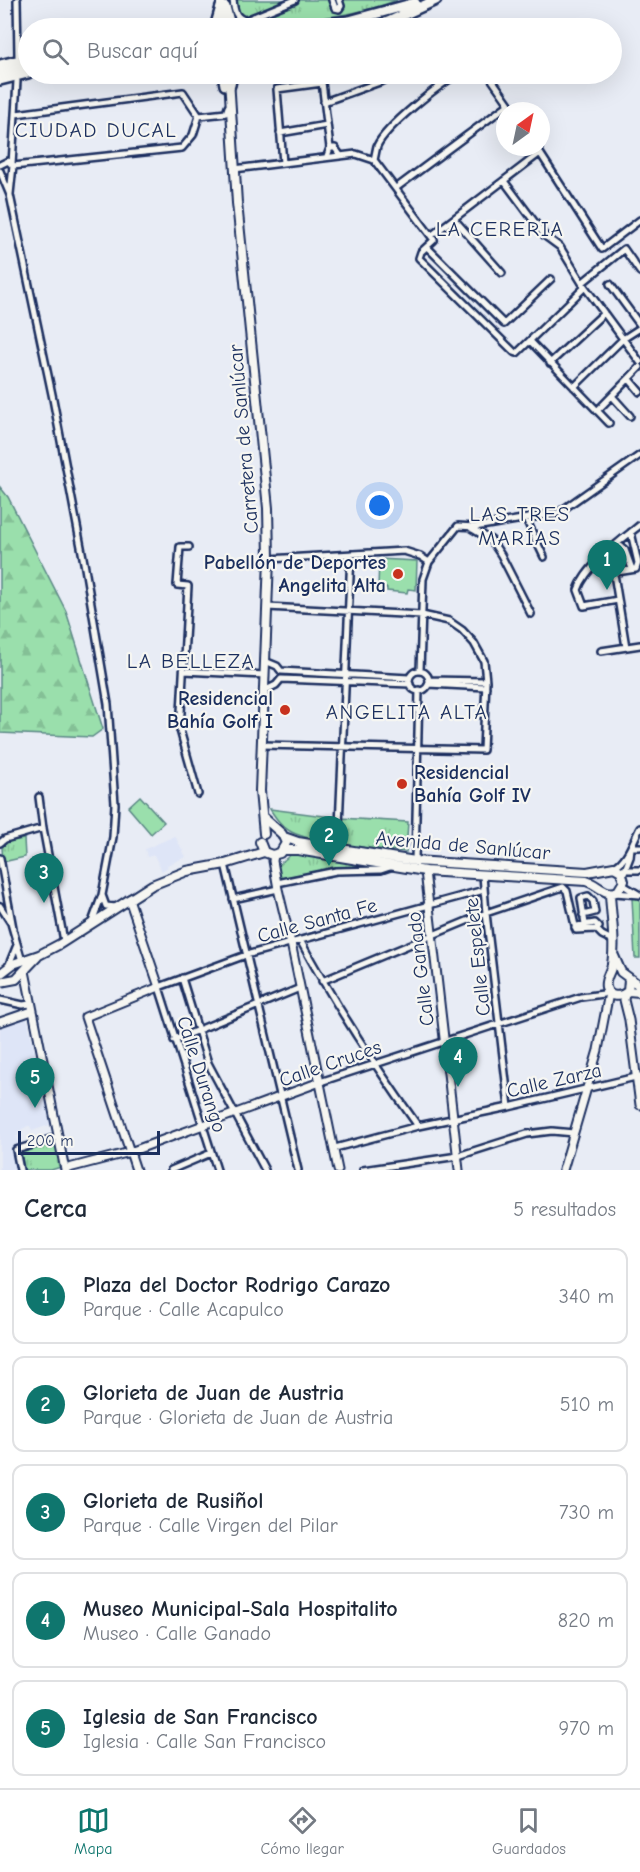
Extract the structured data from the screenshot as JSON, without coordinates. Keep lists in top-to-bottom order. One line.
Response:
{"streets":{"main road":["Carretera de Sanlúcar","Avenida de Sanlúcar"],"street":["Calle Santa Fe","Calle Espelete","Calle Ganado","Calle Cruces","Calle Durango","Calle Zarza"]},"crossings":[["Carretera de Sanlúcar","Avenida de Sanlúcar"],["Avenida de Sanlúcar","Calle Espelete"],["Avenida de Sanlúcar","Calle Ganado"],["Calle Santa Fe","Calle Espelete"],["Calle Santa Fe","Calle Ganado"],["Calle Santa Fe","Calle Durango"],["Calle Espelete","Calle Cruces"],["Calle Espelete","Calle Zarza"],["Calle Ganado","Calle Cruces"],["Calle Ganado","Calle Zarza"],["Calle Cruces","Calle Durango"]],"districts":["CIUDAD DUCAL","LA CERERIA","LAS TRES MARÍAS","LA BELLEZA","ANGELITA ALTA"],"places":["Pabellón de Deportes Angelita Alta","Residencial Bahía Golf I","Residencial Bahía Golf IV"],"scale_bar":"200 m","north":"top right","page":{"search":"Buscar aquí","pins":["1","2","3","4","5"],"scale":"200 m","heading":["Cerca","5 resultados"],"list":[{"mark":"1","name":"Plaza del Doctor Rodrigo Carazo","note":"Parque · Calle Acapulco","value":"340 m"},{"mark":"2","name":"Glorieta de Juan de Austria","note":"Parque · Glorieta de Juan de Austria","value":"510 m"},{"mark":"3","name":"Glorieta de Rusiñol","note":"Parque · Calle Virgen del Pilar","value":"730 m"},{"mark":"4","name":"Museo Municipal-Sala Hospitalito","note":"Museo · Calle Ganado","value":"820 m"},{"mark":"5","name":"Iglesia de San Francisco","note":"Iglesia · Calle San Francisco","value":"970 m"}],"nav":["Mapa","Cómo llegar","Guardados"]}}
